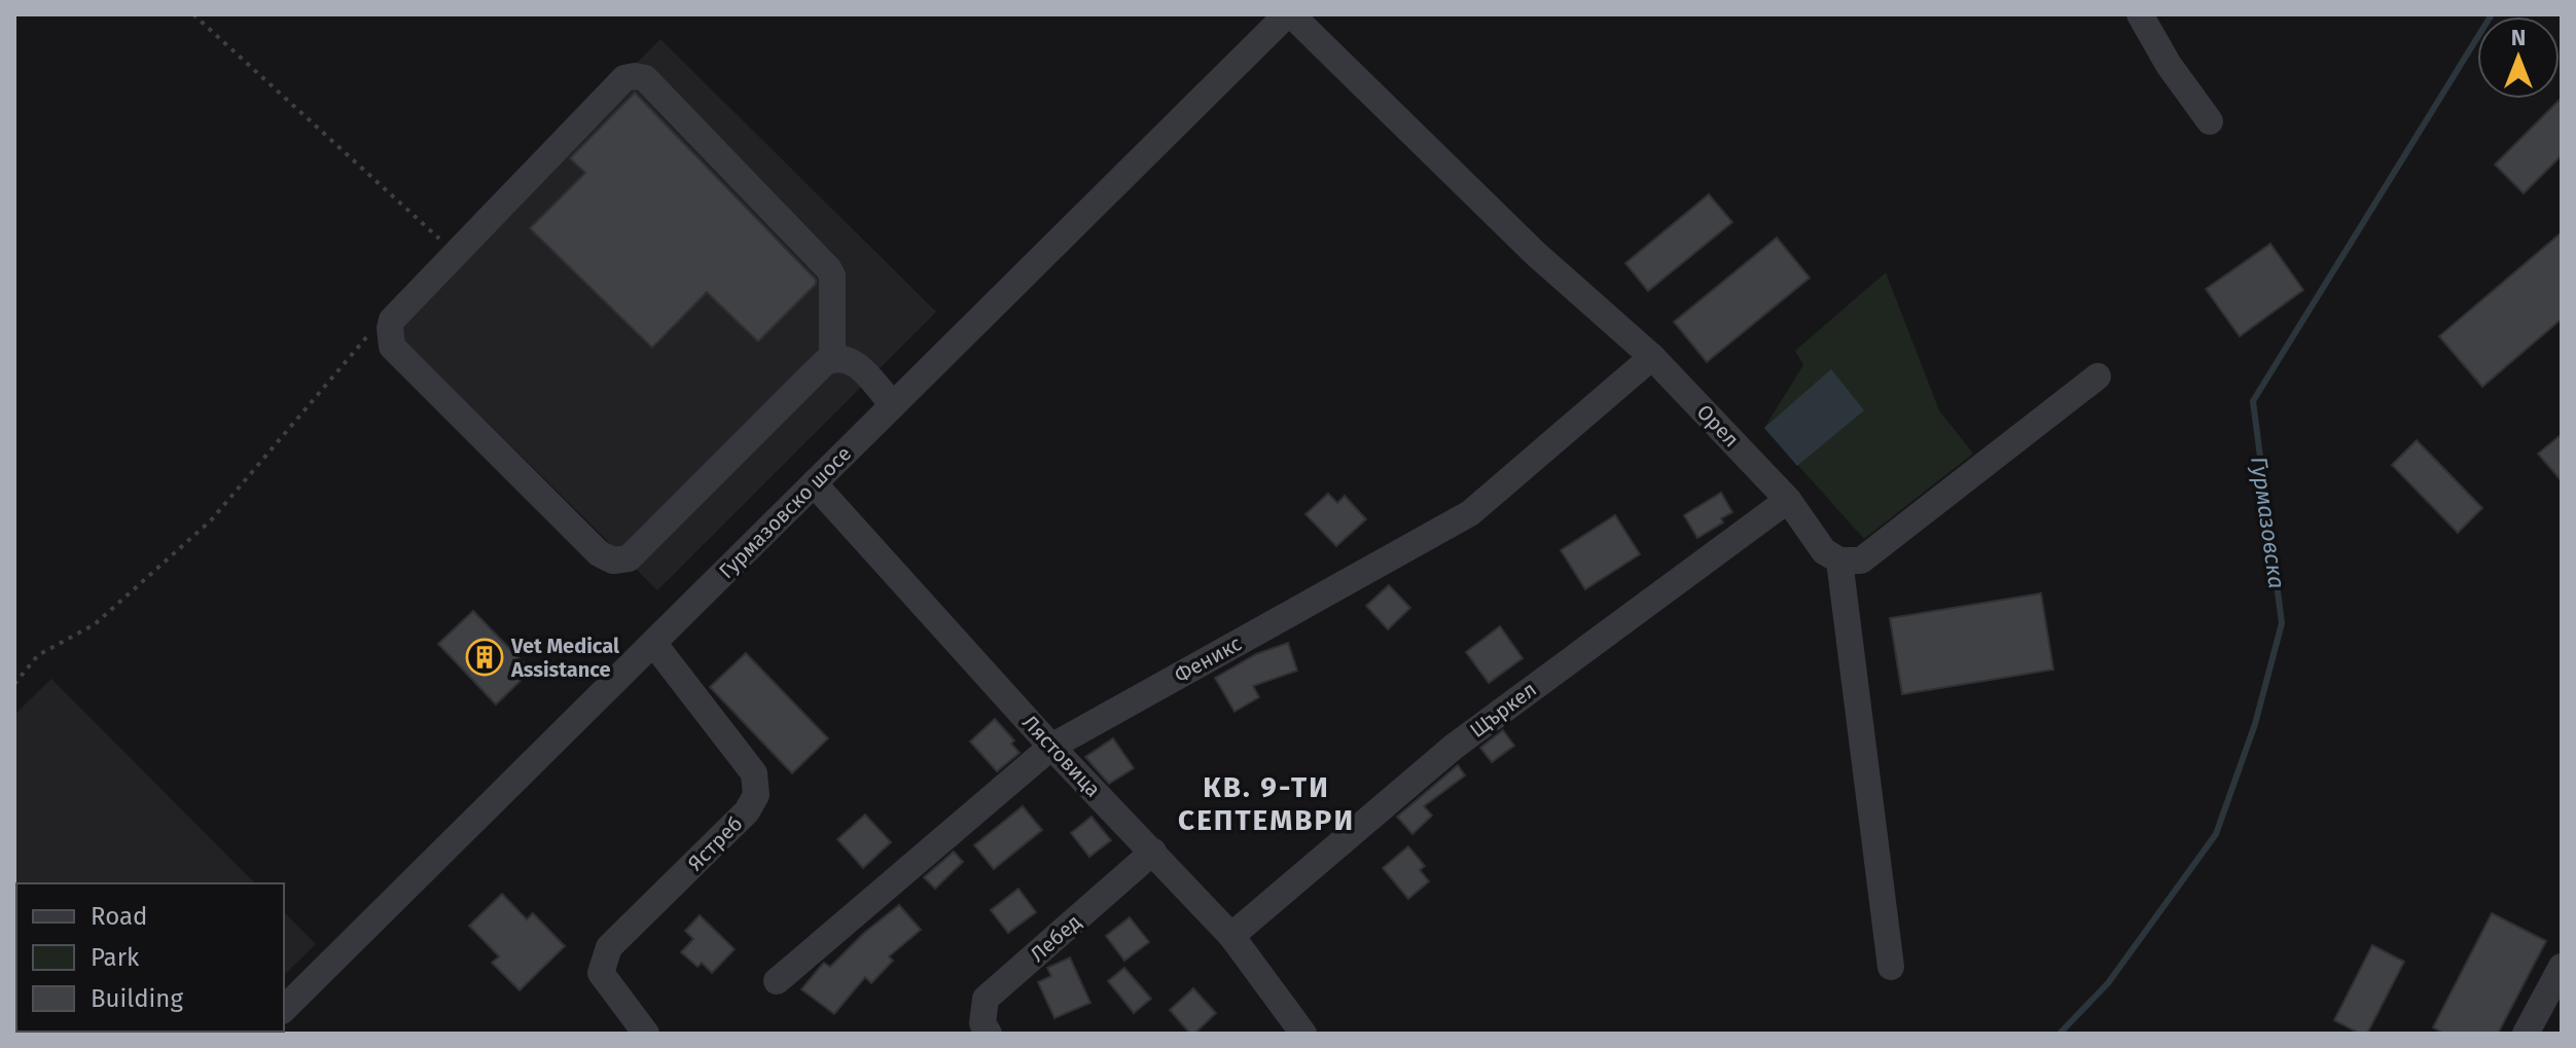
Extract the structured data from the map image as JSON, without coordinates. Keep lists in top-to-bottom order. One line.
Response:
{"streets":{"street":["Орел","Гурмазовско шосе","Феникс","Щъркел","Лястовица","Ястреб","Лебед"]},"crossings":[["Орел","Гурмазовско шосе"],["Орел","Феникс"],["Орел","Щъркел"],["Гурмазовско шосе","Лястовица"],["Гурмазовско шосе","Ястреб"],["Феникс","Лястовица"],["Щъркел","Лястовица"],["Лястовица","Лебед"]],"districts":["КВ. 9-ТИ СЕПТЕМВРИ"],"water":["Гурмазовска"],"places":{"building":["Vet Medical Assistance"]},"legend":["Road","Park","Building"],"north":"top"}
